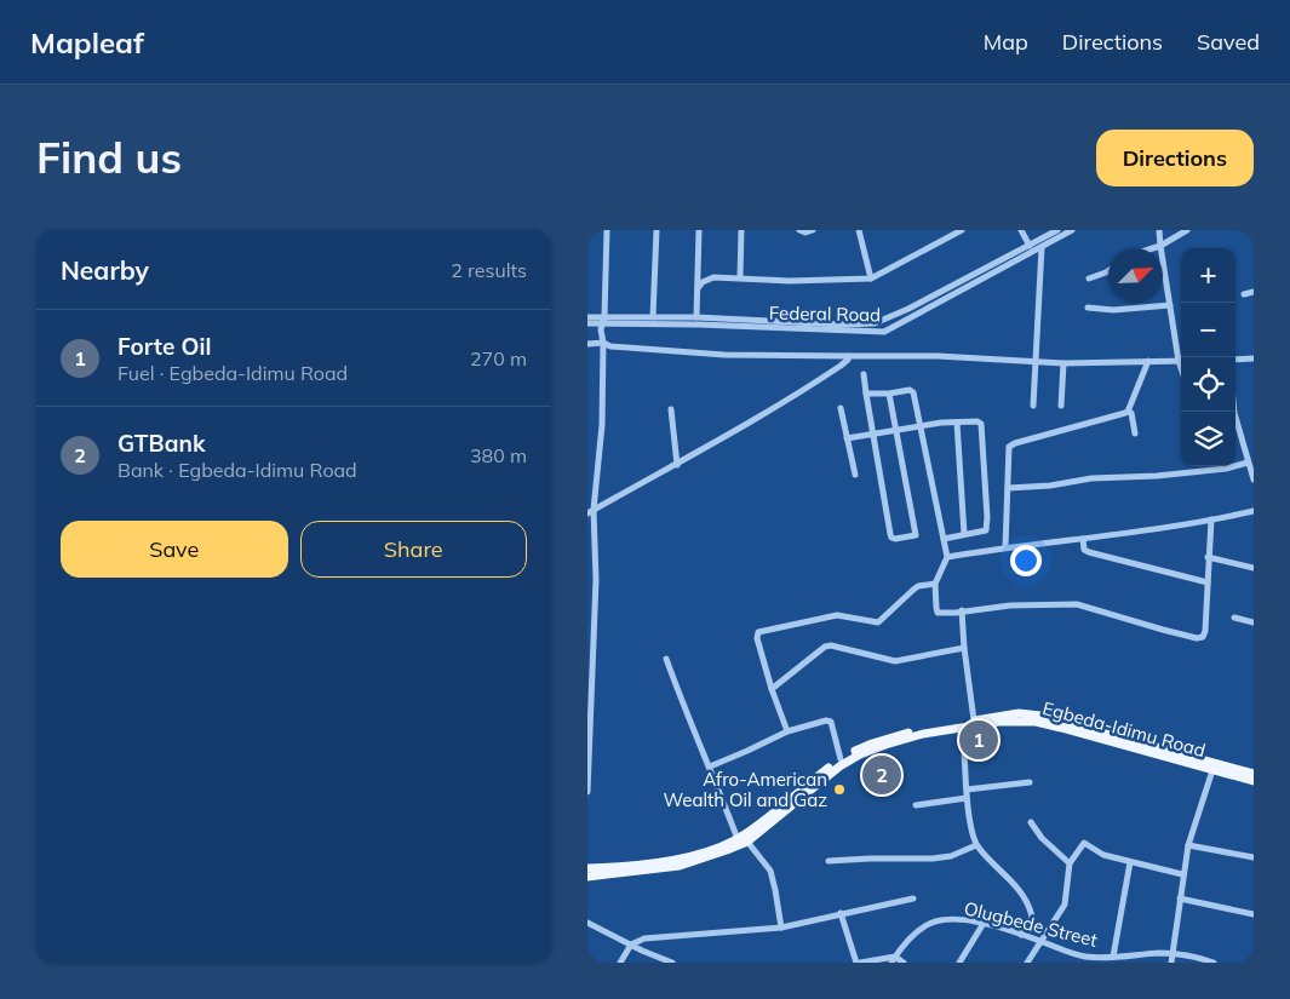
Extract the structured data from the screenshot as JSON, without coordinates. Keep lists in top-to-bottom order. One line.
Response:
{"streets":{"main road":["Egbeda-Idimu Road"],"street":["Federal Road","Olugbede Street"]},"places":["Afro-American Wealth Oil and Gaz"],"north":"top right","page":{"header":"Mapleaf","nav":["Map","Directions","Saved"],"buttons":["Directions",["Save","Share"]],"title":"Find us","heading":["Nearby","2 results"],"map_buttons":["+","−"],"list":[{"mark":"1","name":"Forte Oil","note":"Fuel · Egbeda-Idimu Road","value":"270 m"},{"mark":"2","name":"GTBank","note":"Bank · Egbeda-Idimu Road","value":"380 m"}],"pins":["1","2"]}}
